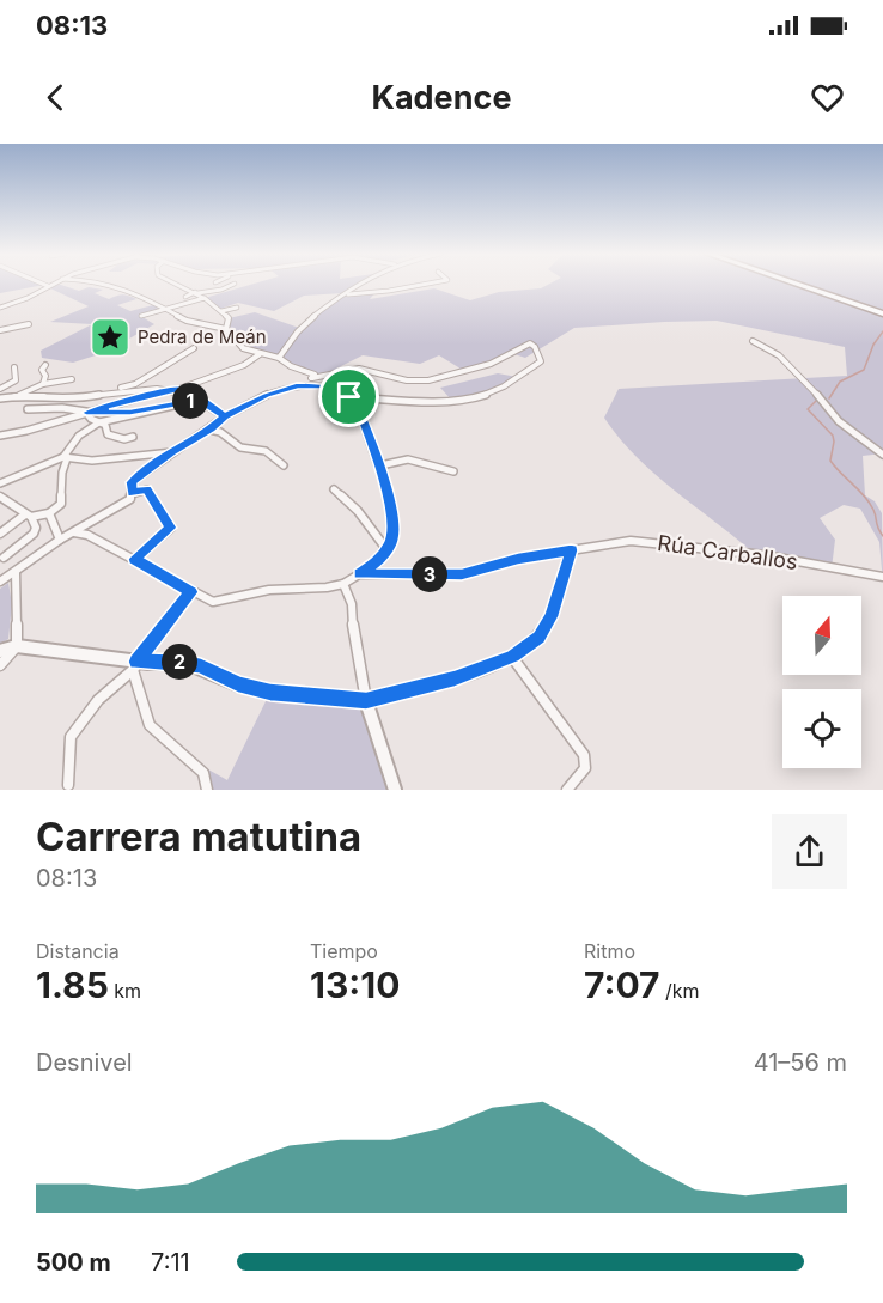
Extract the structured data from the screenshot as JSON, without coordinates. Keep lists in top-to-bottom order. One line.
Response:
{"streets":{"street":["Rúa Carballos"]},"places":{"place":["Pedra de Meán"]},"north":"top","page":{"status":"08:13","header":"Kadence","pins":["1","3","2"],"heading":["Carrera matutina","08:13"],"stats":[["Distancia","1.85 km"],["Tiempo","13:10"],["Ritmo","7:07 /km"]],"chart":["Desnivel","41–56 m"],"list":[{"name":"500 m","note":"7:11"}]}}
